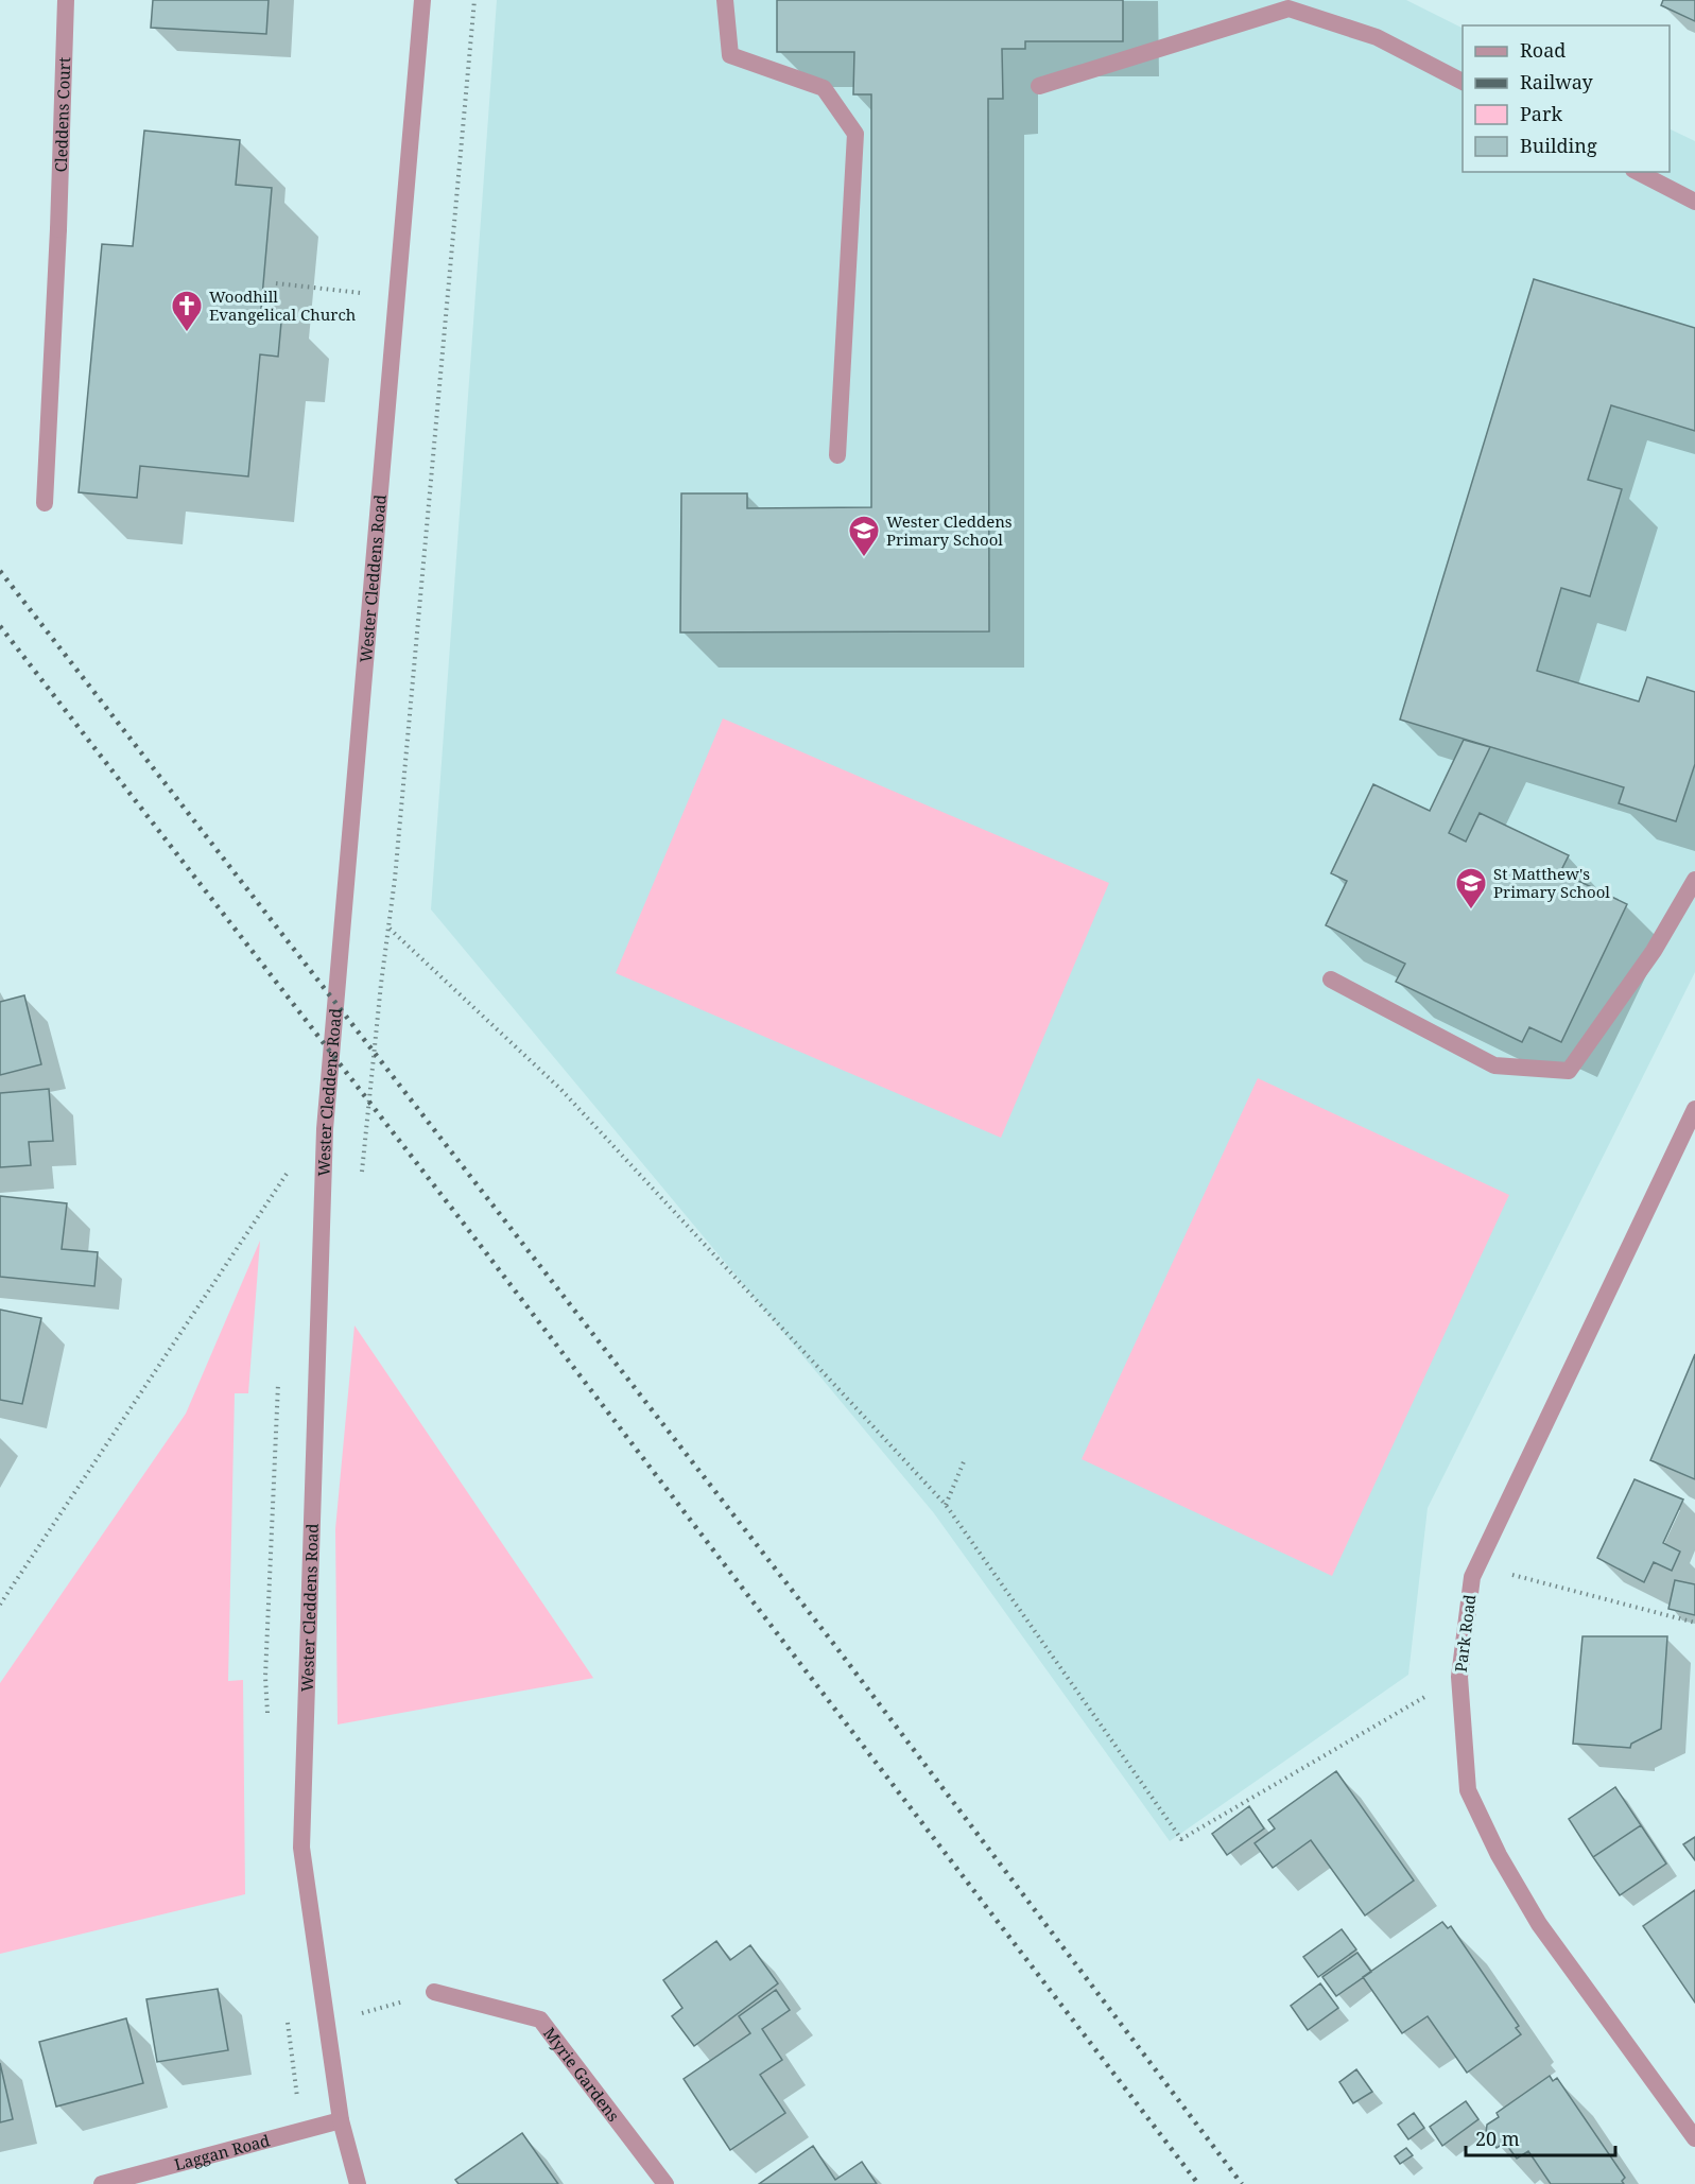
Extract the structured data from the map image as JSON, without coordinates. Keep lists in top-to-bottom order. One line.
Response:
{"streets":{"street":["Cleddens Court","Wester Cleddens Road","Park Road","Myrie Gardens","Laggan Road"]},"crossings":[["Wester Cleddens Road","Laggan Road"]],"places":{"church":["Woodhill Evangelical Church"],"school or university":["Wester Cleddens Primary School","St Matthew's Primary School"]},"legend":["Road","Railway","Park","Building"],"scale_bar":"20 m"}
